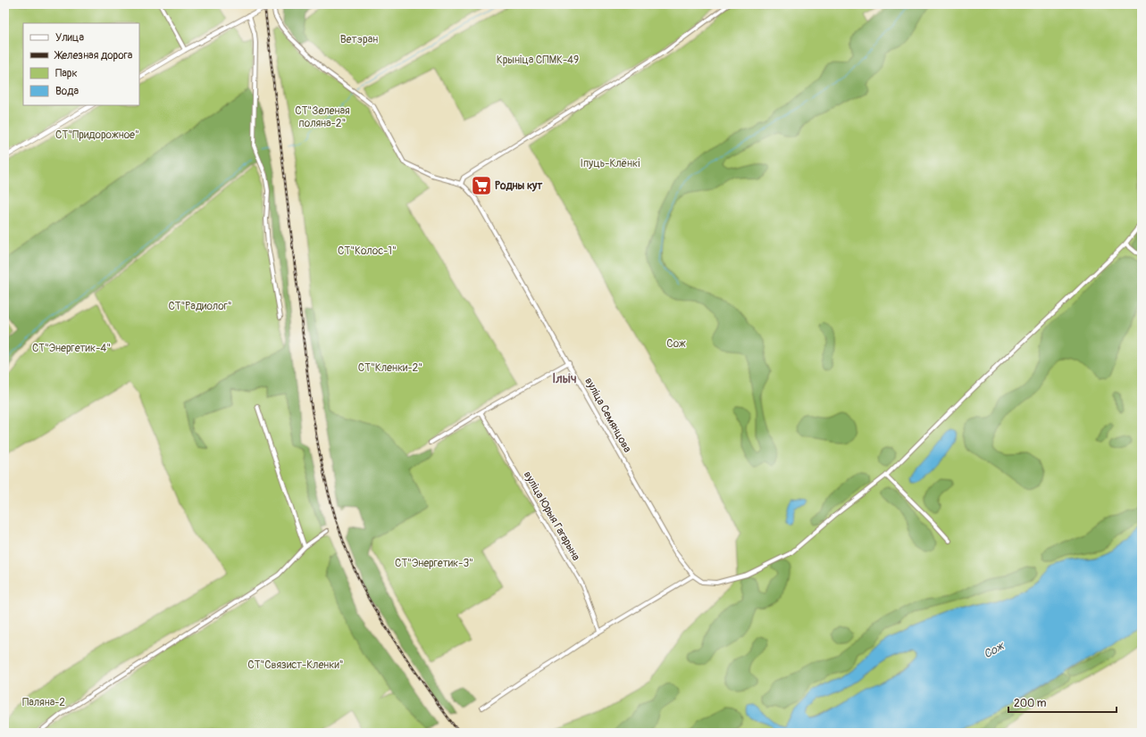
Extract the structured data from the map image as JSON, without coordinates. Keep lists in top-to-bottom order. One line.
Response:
{"streets":{"street":["вуліца Семянцова","вуліца Юрыя Гагарына"]},"districts":["Ільіч"],"water":["Сож"],"parks":["Ветэран","Крыніца СПМК-49","СТ\"Зеленая поляна-2\"","СТ\"Придорожное\"","Іпуць-Клёнкі","СТ\"Колос-1\"","СТ\"Радиолог\"","Сож","СТ\"Энергетик-4\"","СТ\"Кленки-2\"","СТ\"Энергетик-3\"","СТ\"Связист-Кленки\"","Паляна-2"],"places":{"supermarket":["Родны кут"]},"legend":["Улица","Железная дорога","Парк","Вода"],"scale_bar":"200 m"}
